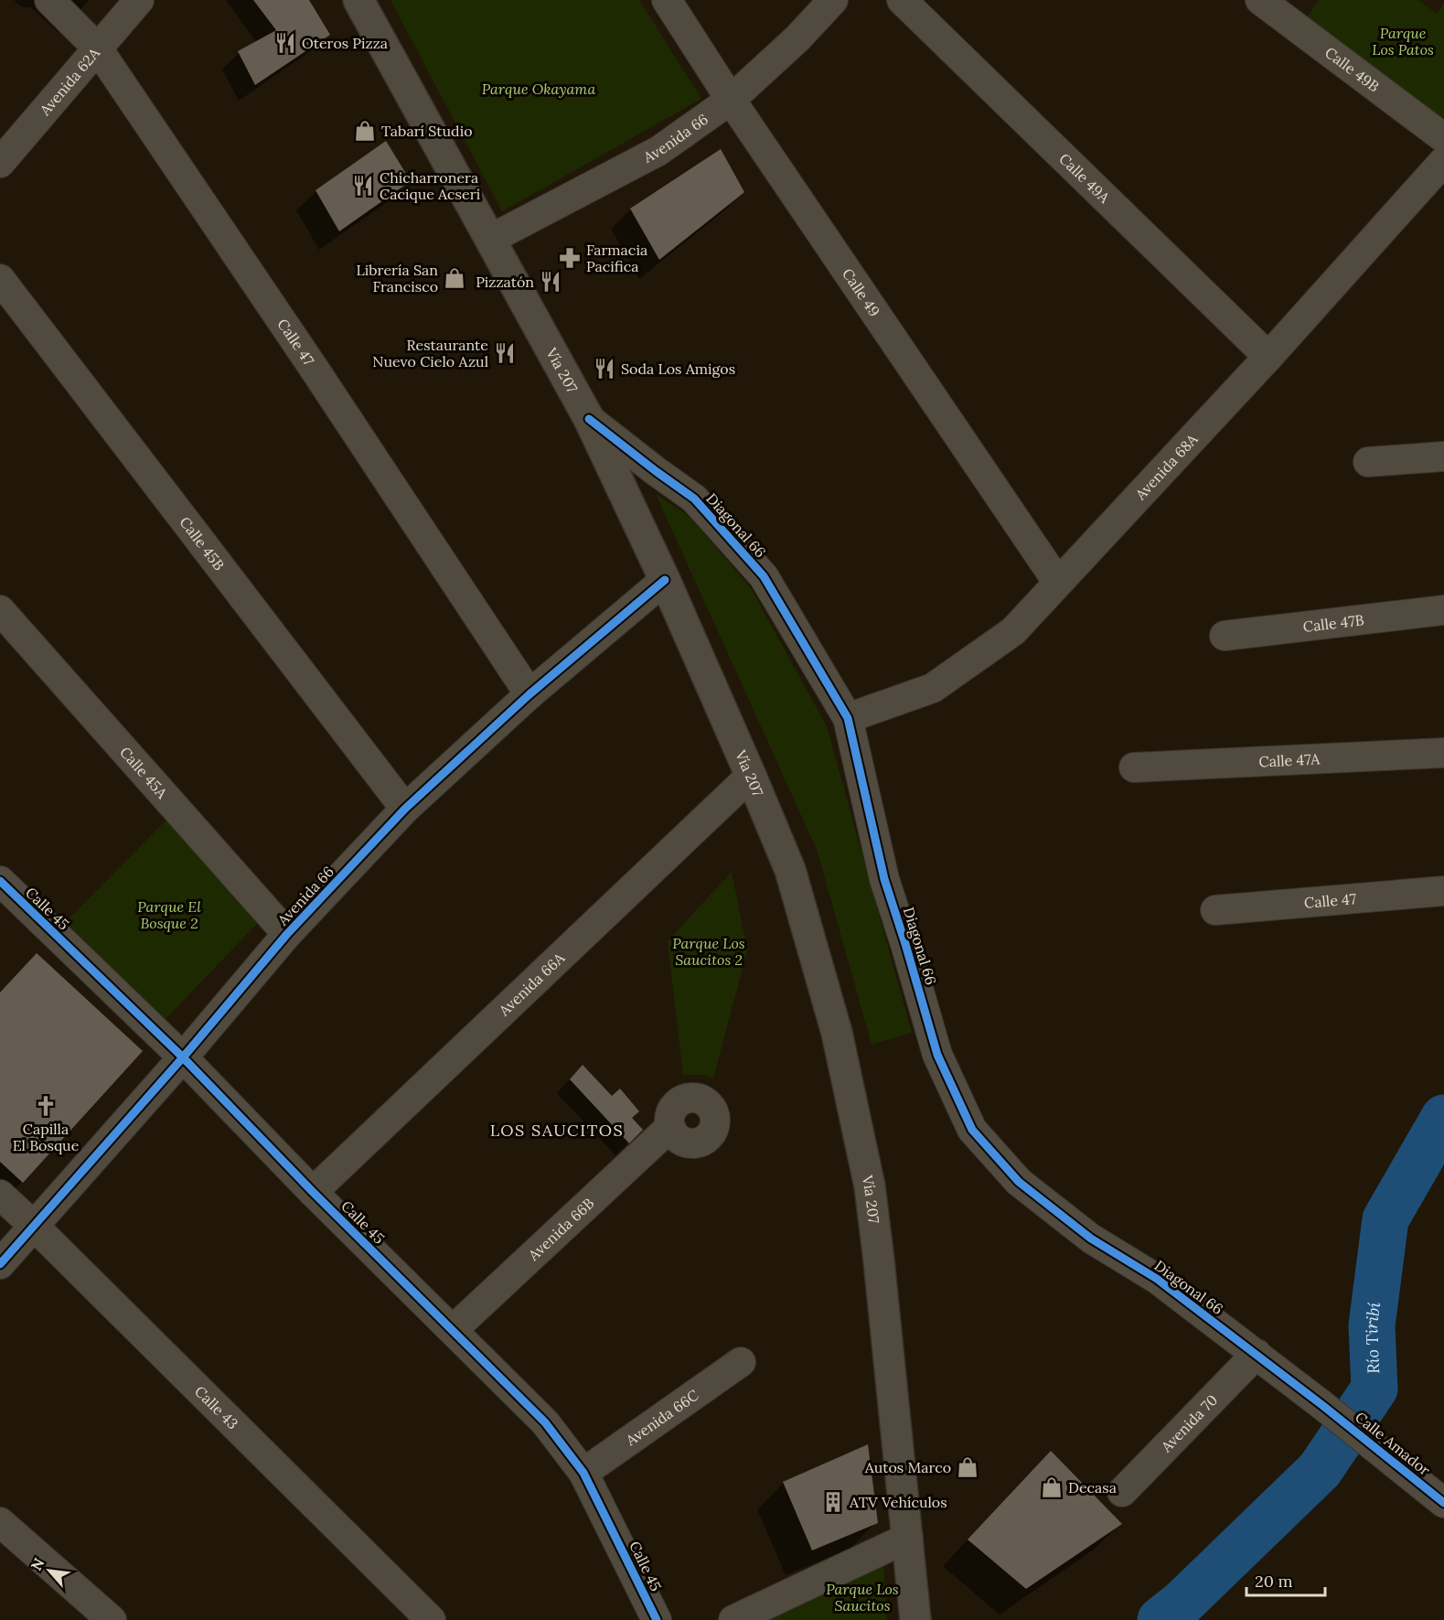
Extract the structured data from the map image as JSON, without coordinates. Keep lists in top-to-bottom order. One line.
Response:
{"streets":{"main road":["Vía 207"],"street":["Calle 49B","Avenida 62A","Avenida 66","Calle 49A","Calle 49","Calle 47","Avenida 68A","Diagonal 66","Calle 45B","Calle 47B","Calle 47A","Calle 45A","Calle 45","Avenida 66A","Avenida 66B","Calle 43","Avenida 66C","Avenida 70","Calle Amador"]},"crossings":[["Avenida 62A","Calle 47"],["Avenida 66","Calle 49"],["Avenida 66","Calle 47"],["Avenida 66","Vía 207"],["Avenida 66","Calle 45B"],["Avenida 66","Calle 45A"],["Avenida 66","Calle 45"],["Avenida 66","Calle 43"],["Calle 49A","Avenida 68A"],["Calle 49","Avenida 68A"],["Vía 207","Diagonal 66"],["Vía 207","Avenida 66A"],["Avenida 68A","Diagonal 66"],["Diagonal 66","Avenida 70"],["Diagonal 66","Calle Amador"],["Calle 45","Avenida 66A"],["Calle 45","Avenida 66B"],["Calle 45","Avenida 66C"]],"districts":["LOS SAUCITOS"],"water":["Río Tiribí"],"parks":["Parque Los Patos","Parque Okayama","Parque El Bosque 2","Parque Los Saucitos 2","Parque Los Saucitos"],"places":{"restaurant":["Oteros Pizza","Chicharronera Cacique Acseri","Pizzatón","Restaurante Nuevo Cielo Azul","Soda Los Amigos"],"shop":["Tabarí Studio","Librería San Francisco","Autos Marco","Decasa"],"pharmacy":["Farmacia Pacifica"],"church":["Capilla El Bosque"],"building":["ATV Vehículos"]},"scale_bar":"20 m","north":"top left"}
